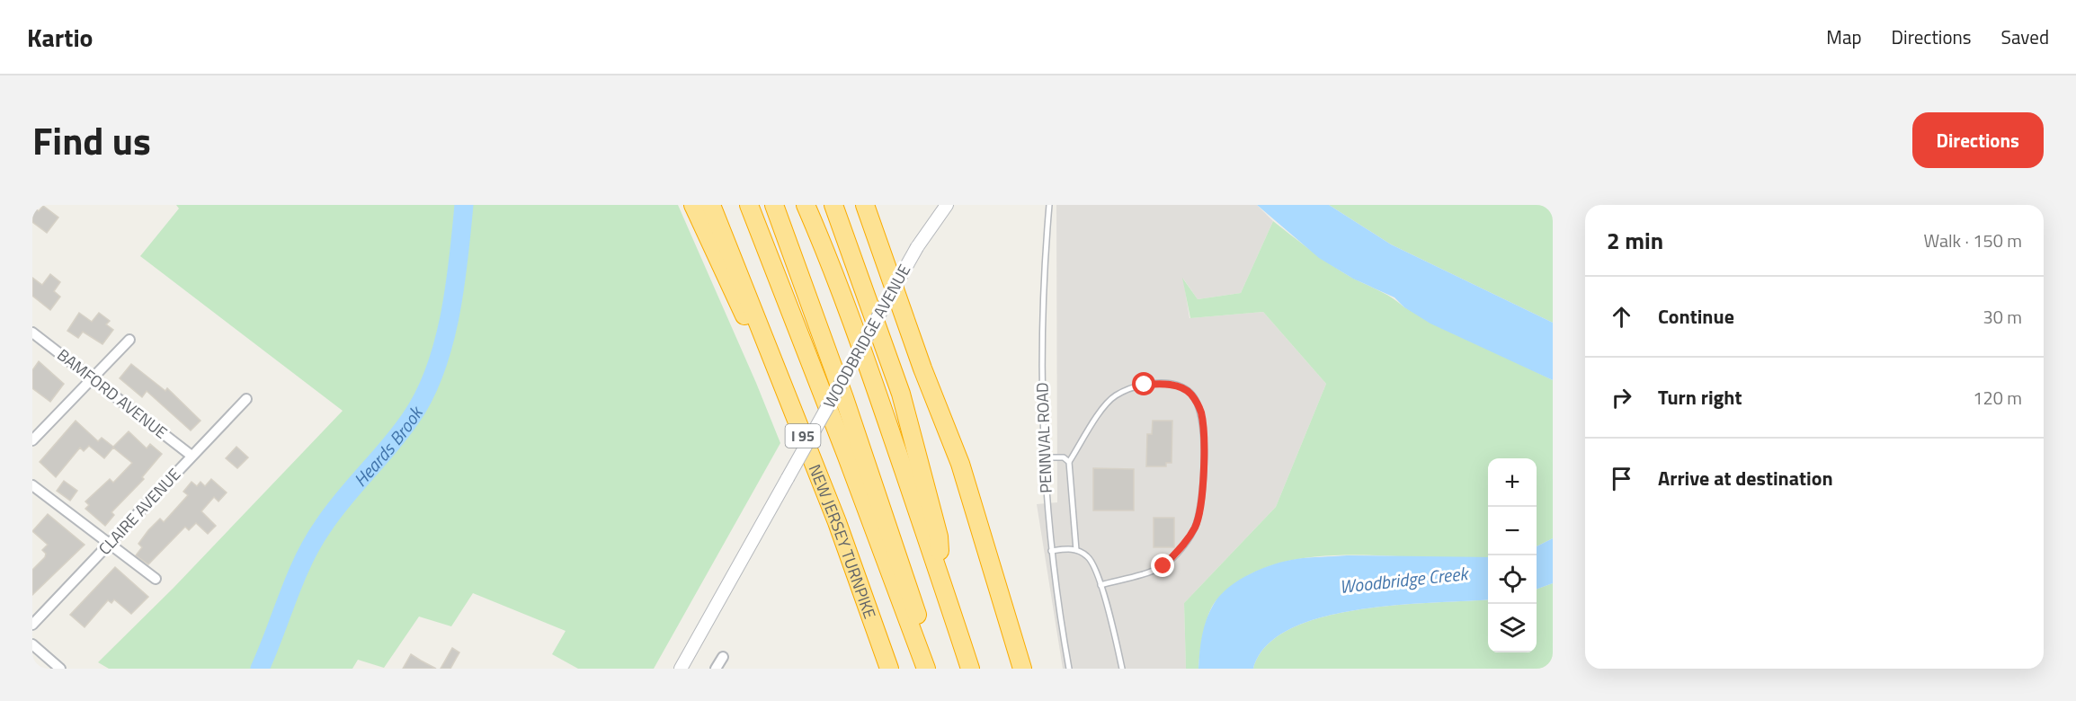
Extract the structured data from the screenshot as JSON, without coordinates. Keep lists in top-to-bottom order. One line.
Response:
{"streets":{"highway":["I 95","NEW JERSEY TURNPIKE"],"street":["WOODBRIDGE AVENUE","BAMFORD AVENUE","CLAIRE AVENUE"],"lane":["PENNVAL ROAD"]},"crossings":[["BAMFORD AVENUE","CLAIRE AVENUE"]],"water":["Heards Brook","Woodbridge Creek"],"page":{"header":"Kartio","nav":["Map","Directions","Saved"],"title":"Find us","buttons":"Directions","heading":["2 min","Walk · 150 m"],"list":[["Continue","30 m"],["Turn right","120 m"],"Arrive at destination"],"map_buttons":["+","−"]}}
